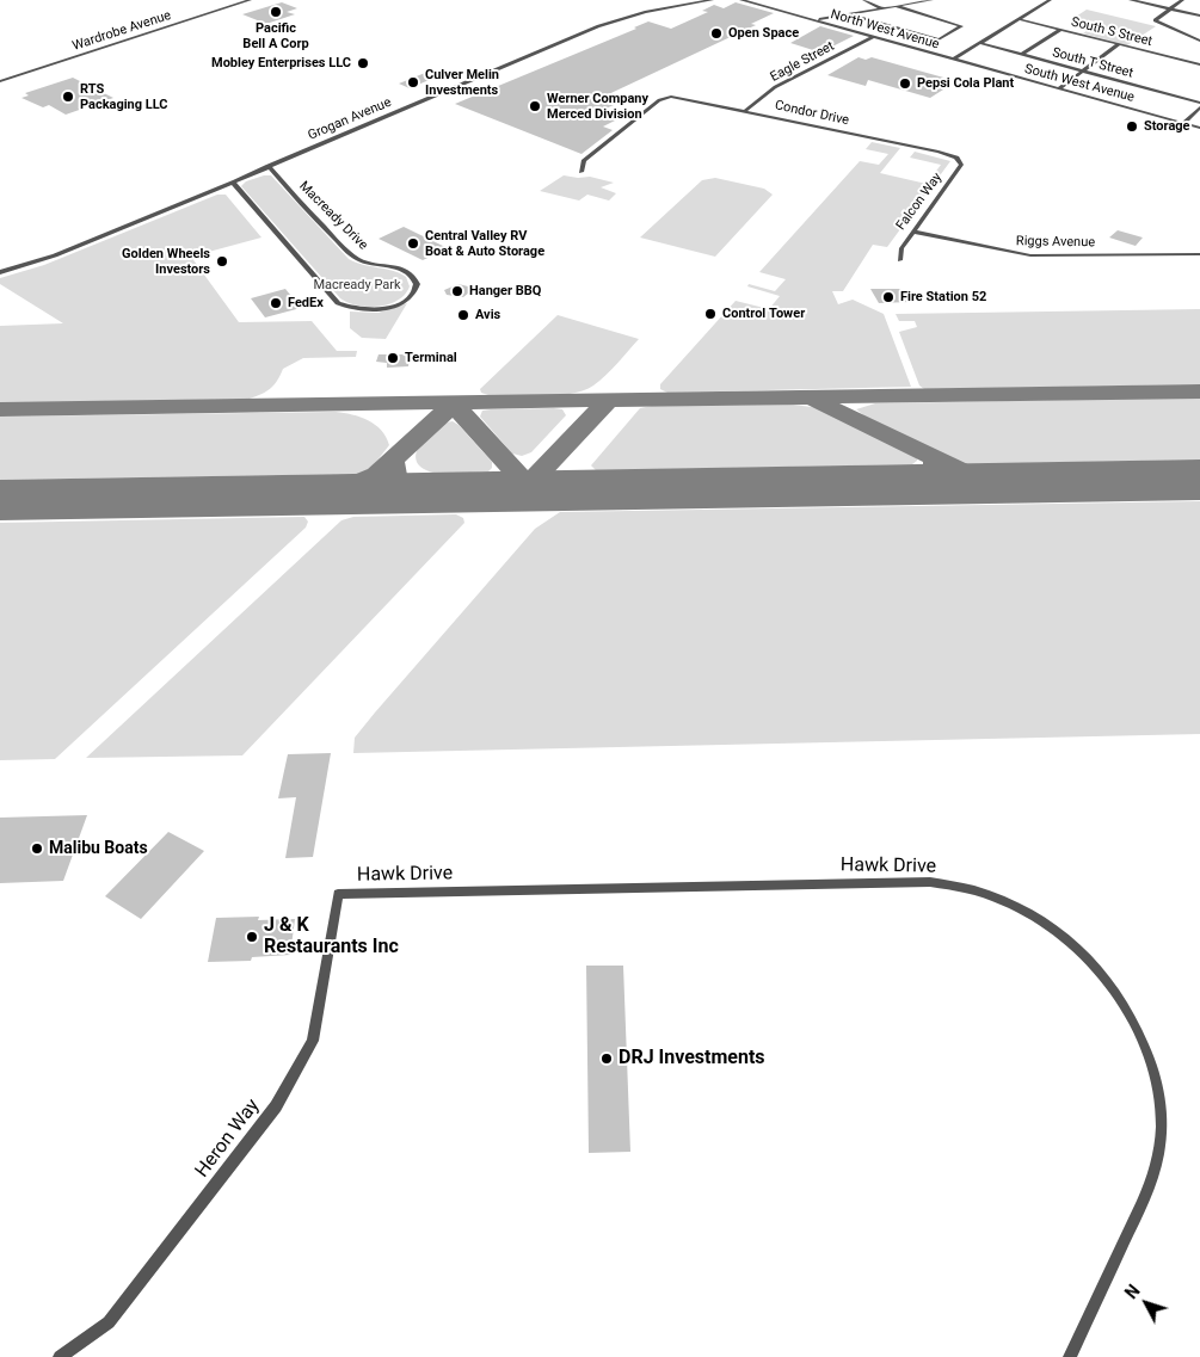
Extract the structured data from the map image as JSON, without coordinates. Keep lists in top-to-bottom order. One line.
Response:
{"streets":{"street":["North West Avenue","Wardrobe Avenue","South S Street","Eagle Street","South T Street","South West Avenue","Condor Drive","Grogan Avenue","Falcon Way","Macready Drive","Riggs Avenue","Hawk Drive","Heron Way"]},"crossings":[["North West Avenue","Eagle Street"],["North West Avenue","South West Avenue"],["Eagle Street","Condor Drive"],["Condor Drive","Falcon Way"],["Grogan Avenue","Macready Drive"],["Falcon Way","Riggs Avenue"],["Hawk Drive","Heron Way"]],"parks":["Macready Park"],"places":["Pacific Bell A Corp","Open Space","Mobley Enterprises LLC","Culver Melin Investments","Pepsi Cola Plant","RTS Packaging LLC","Werner Company Merced Division","Storage","Central Valley RV Boat & Auto Storage","Golden Wheels Investors","Hanger BBQ","Fire Station 52","FedEx","Control Tower","Avis","Terminal","Malibu Boats","J & K Restaurants Inc","DRJ Investments"],"north":"top left"}
